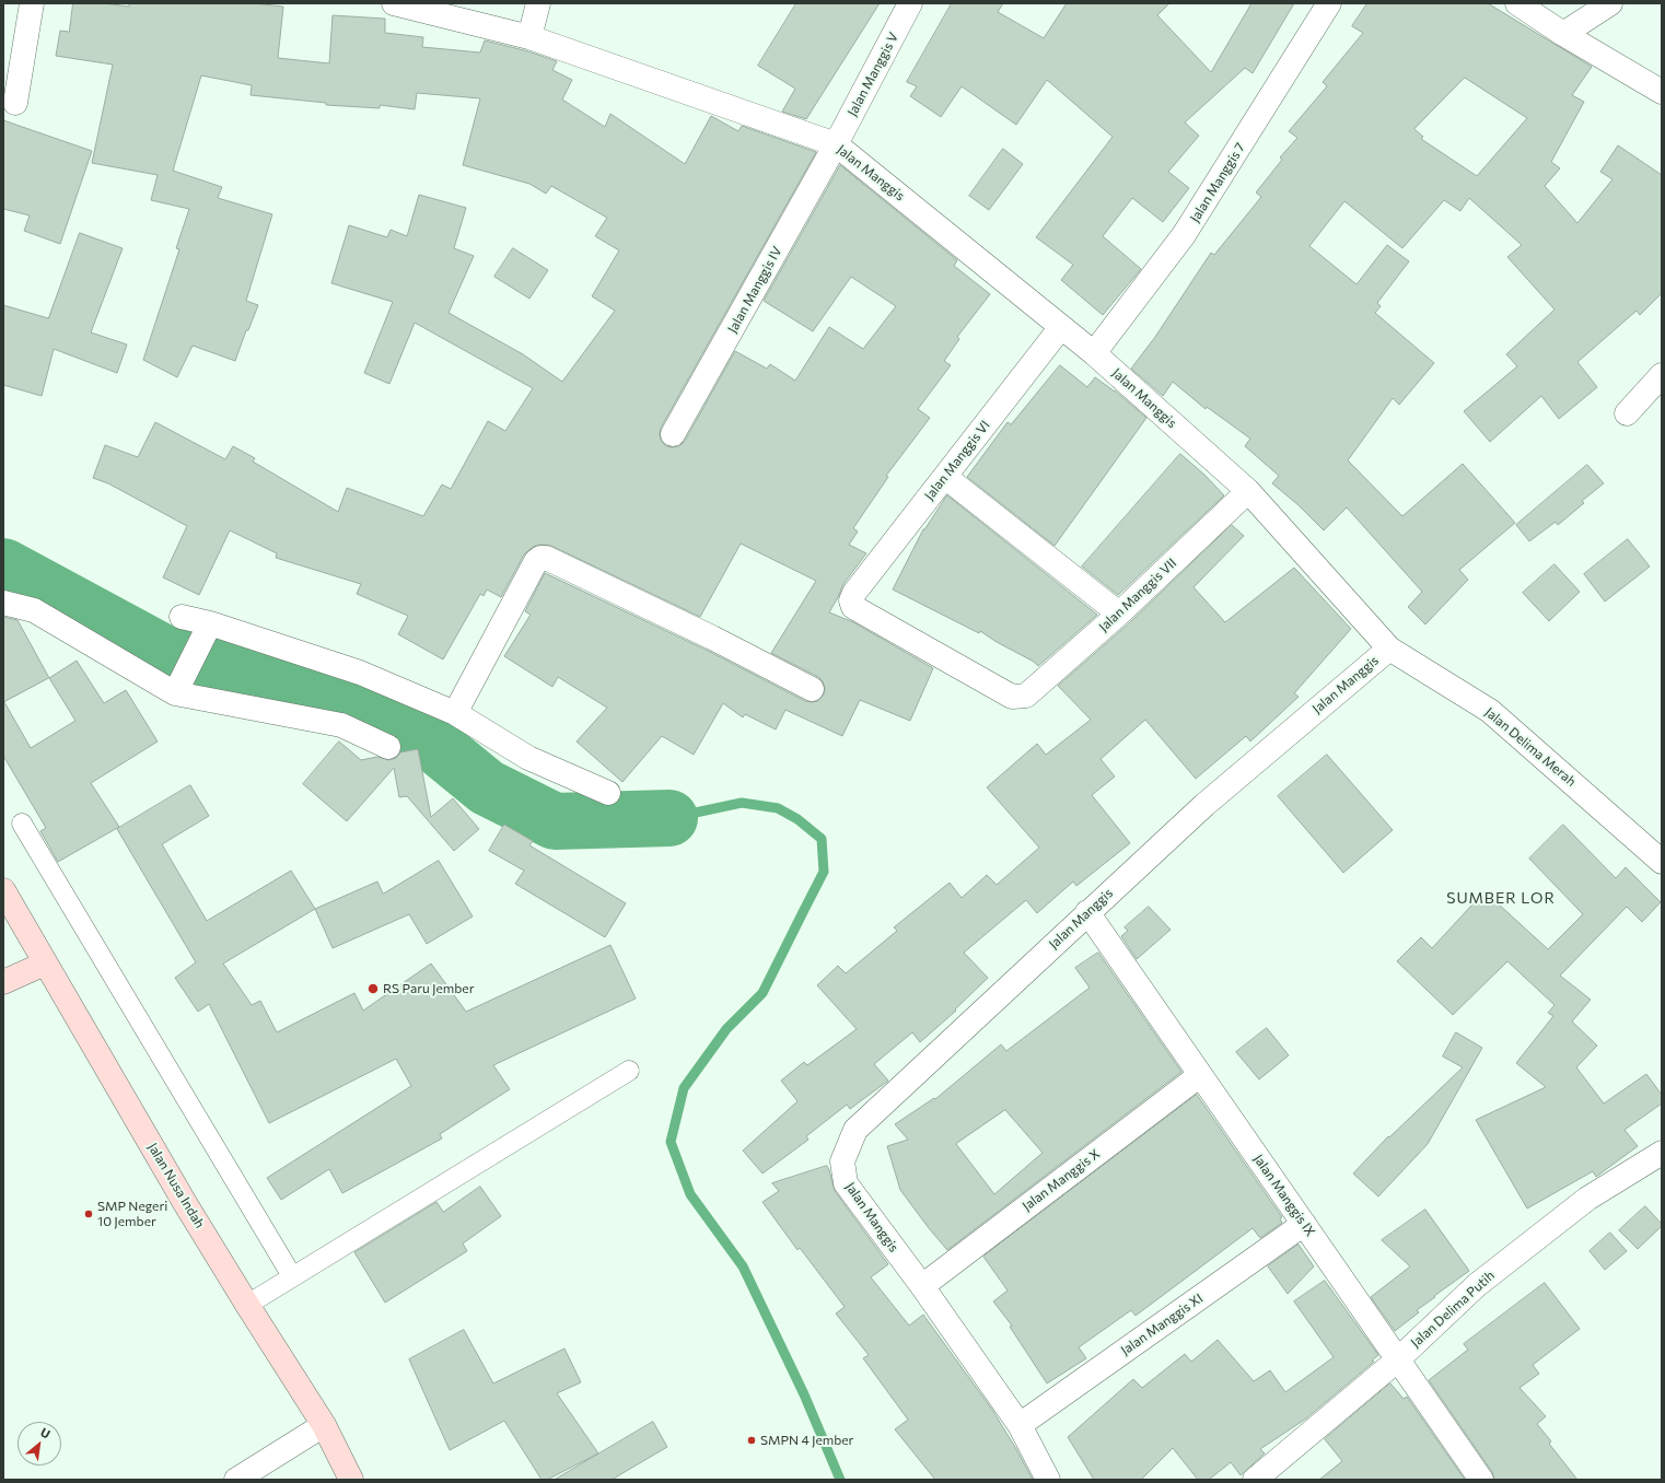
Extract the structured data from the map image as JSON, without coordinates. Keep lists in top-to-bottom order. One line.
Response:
{"streets":{"main road":["Jalan Nusa Indah"],"street":["Jalan Manggis V","Jalan Manggis","Jalan Manggis 7","Jalan Manggis IV","Jalan Manggis VI","Jalan Manggis VII","Jalan Delima Merah","Jalan Manggis X","Jalan Manggis IX","Jalan Delima Putih","Jalan Manggis XI"]},"crossings":[["Jalan Manggis V","Jalan Manggis"],["Jalan Manggis V","Jalan Manggis IV"],["Jalan Manggis","Jalan Manggis 7"],["Jalan Manggis","Jalan Manggis IV"],["Jalan Manggis","Jalan Manggis VI"],["Jalan Manggis","Jalan Manggis VII"],["Jalan Manggis","Jalan Delima Merah"],["Jalan Manggis","Jalan Manggis X"],["Jalan Manggis","Jalan Manggis IX"],["Jalan Manggis","Jalan Manggis XI"],["Jalan Manggis VI","Jalan Manggis VII"],["Jalan Manggis X","Jalan Manggis IX"],["Jalan Manggis IX","Jalan Delima Putih"],["Jalan Manggis IX","Jalan Manggis XI"]],"districts":["SUMBER LOR"],"places":["RS Paru Jember","SMP Negeri 10 Jember","SMPN 4 Jember"],"north":"top right"}
